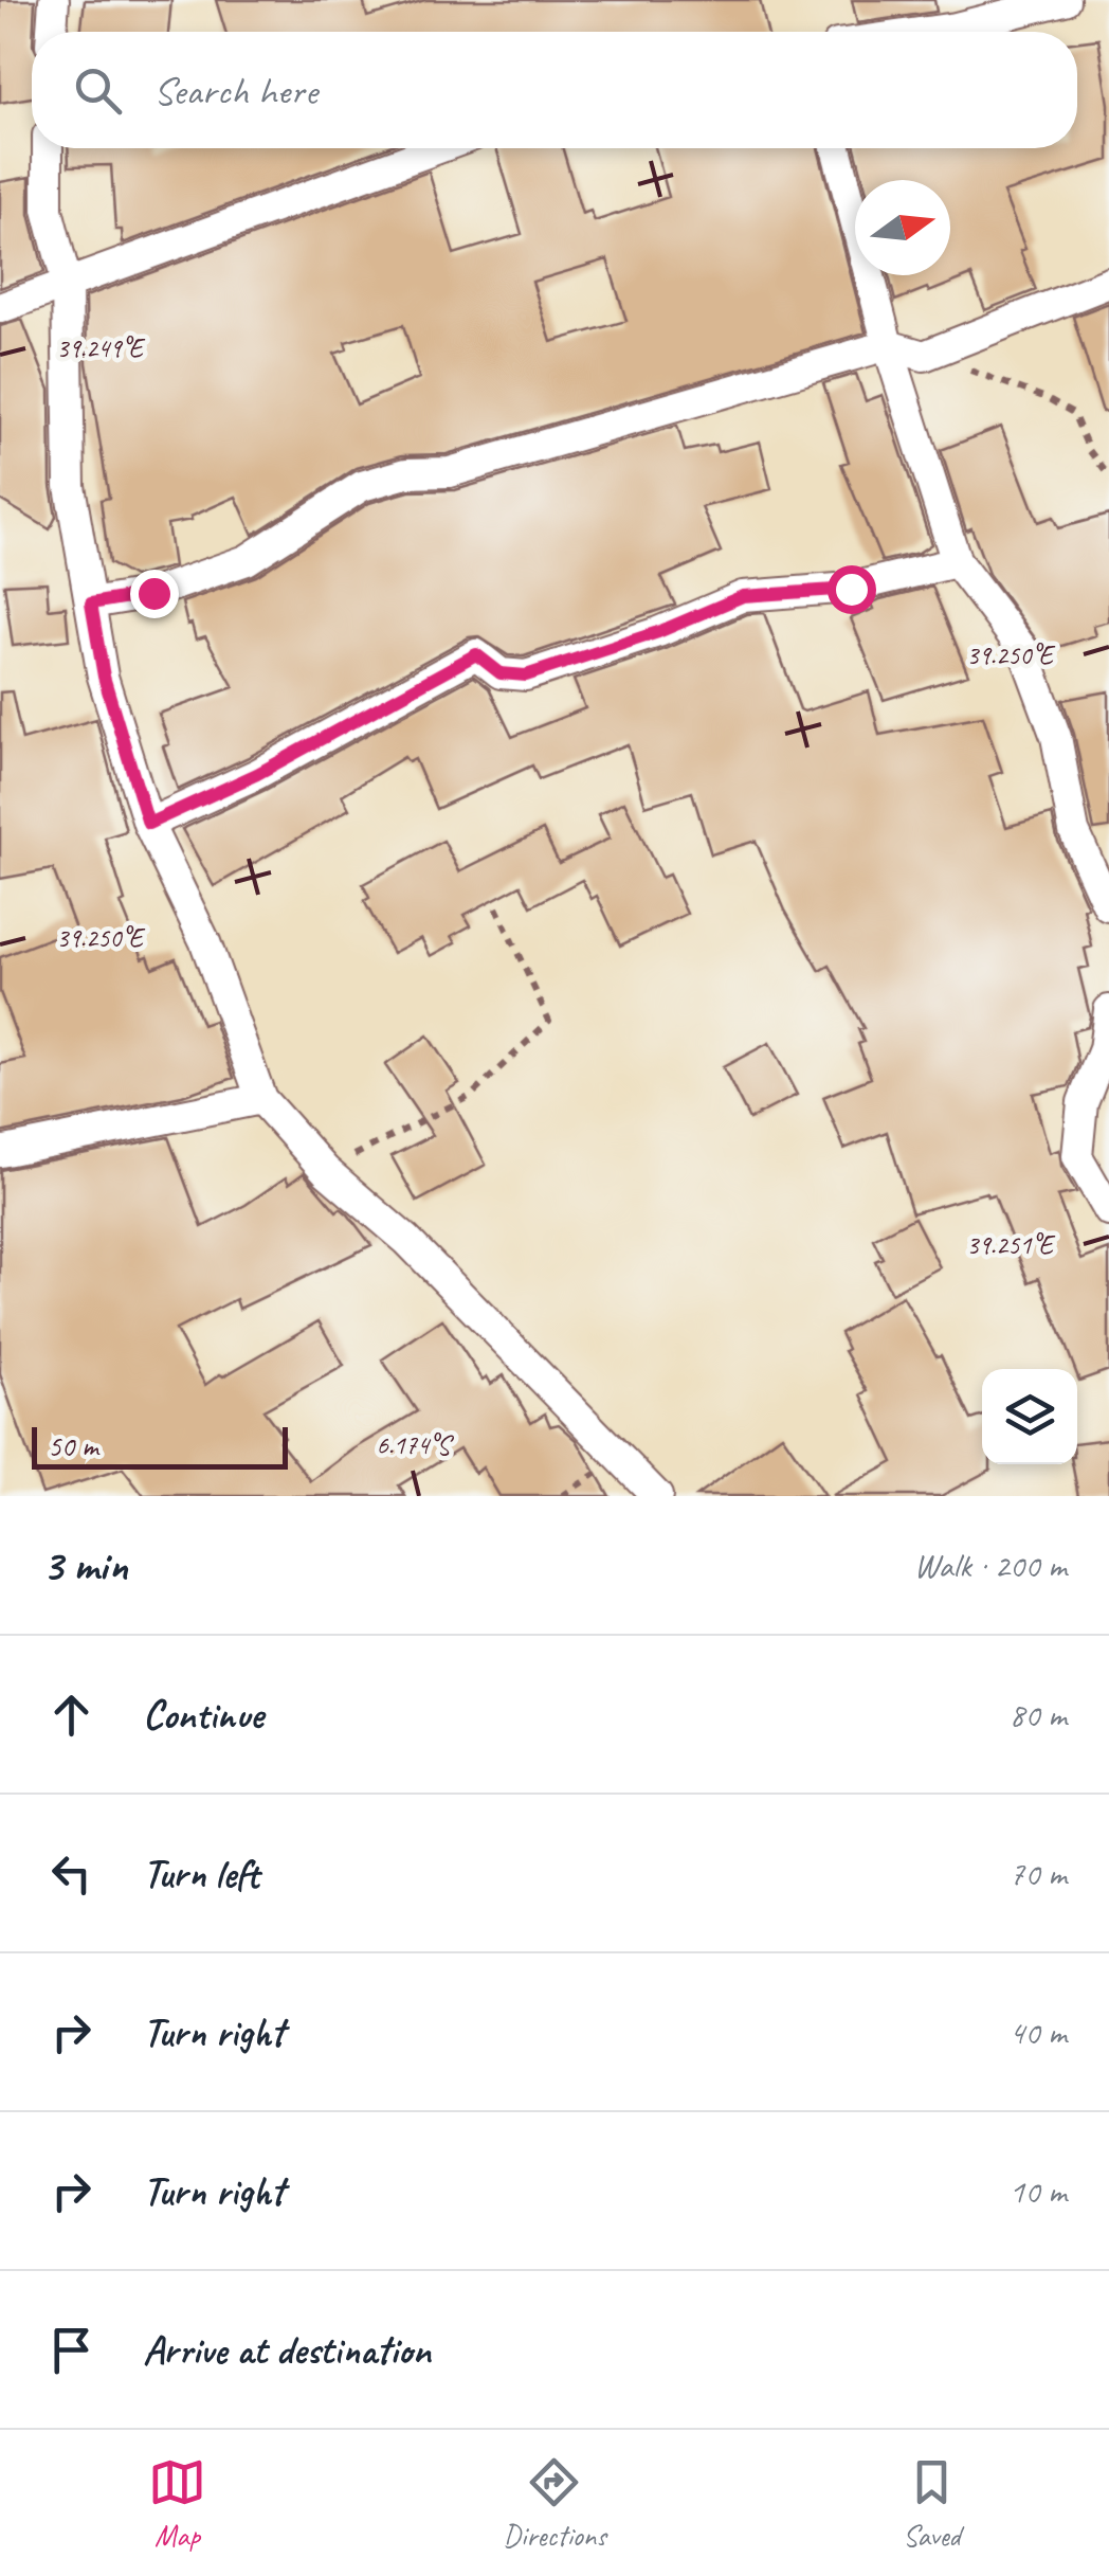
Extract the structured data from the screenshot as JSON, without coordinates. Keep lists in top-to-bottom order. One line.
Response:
{"scale_bar":"50 m","north":"right","page":{"search":"Search here","scale":"50 m","heading":["3 min","Walk · 200 m"],"list":[["Continue","80 m"],["Turn left","70 m"],["Turn right","40 m"],["Turn right","10 m"],"Arrive at destination"],"nav":["Map","Directions","Saved"]},"coordinates":["39.249°E","39.250°E","39.251°E","6.174°S"]}
